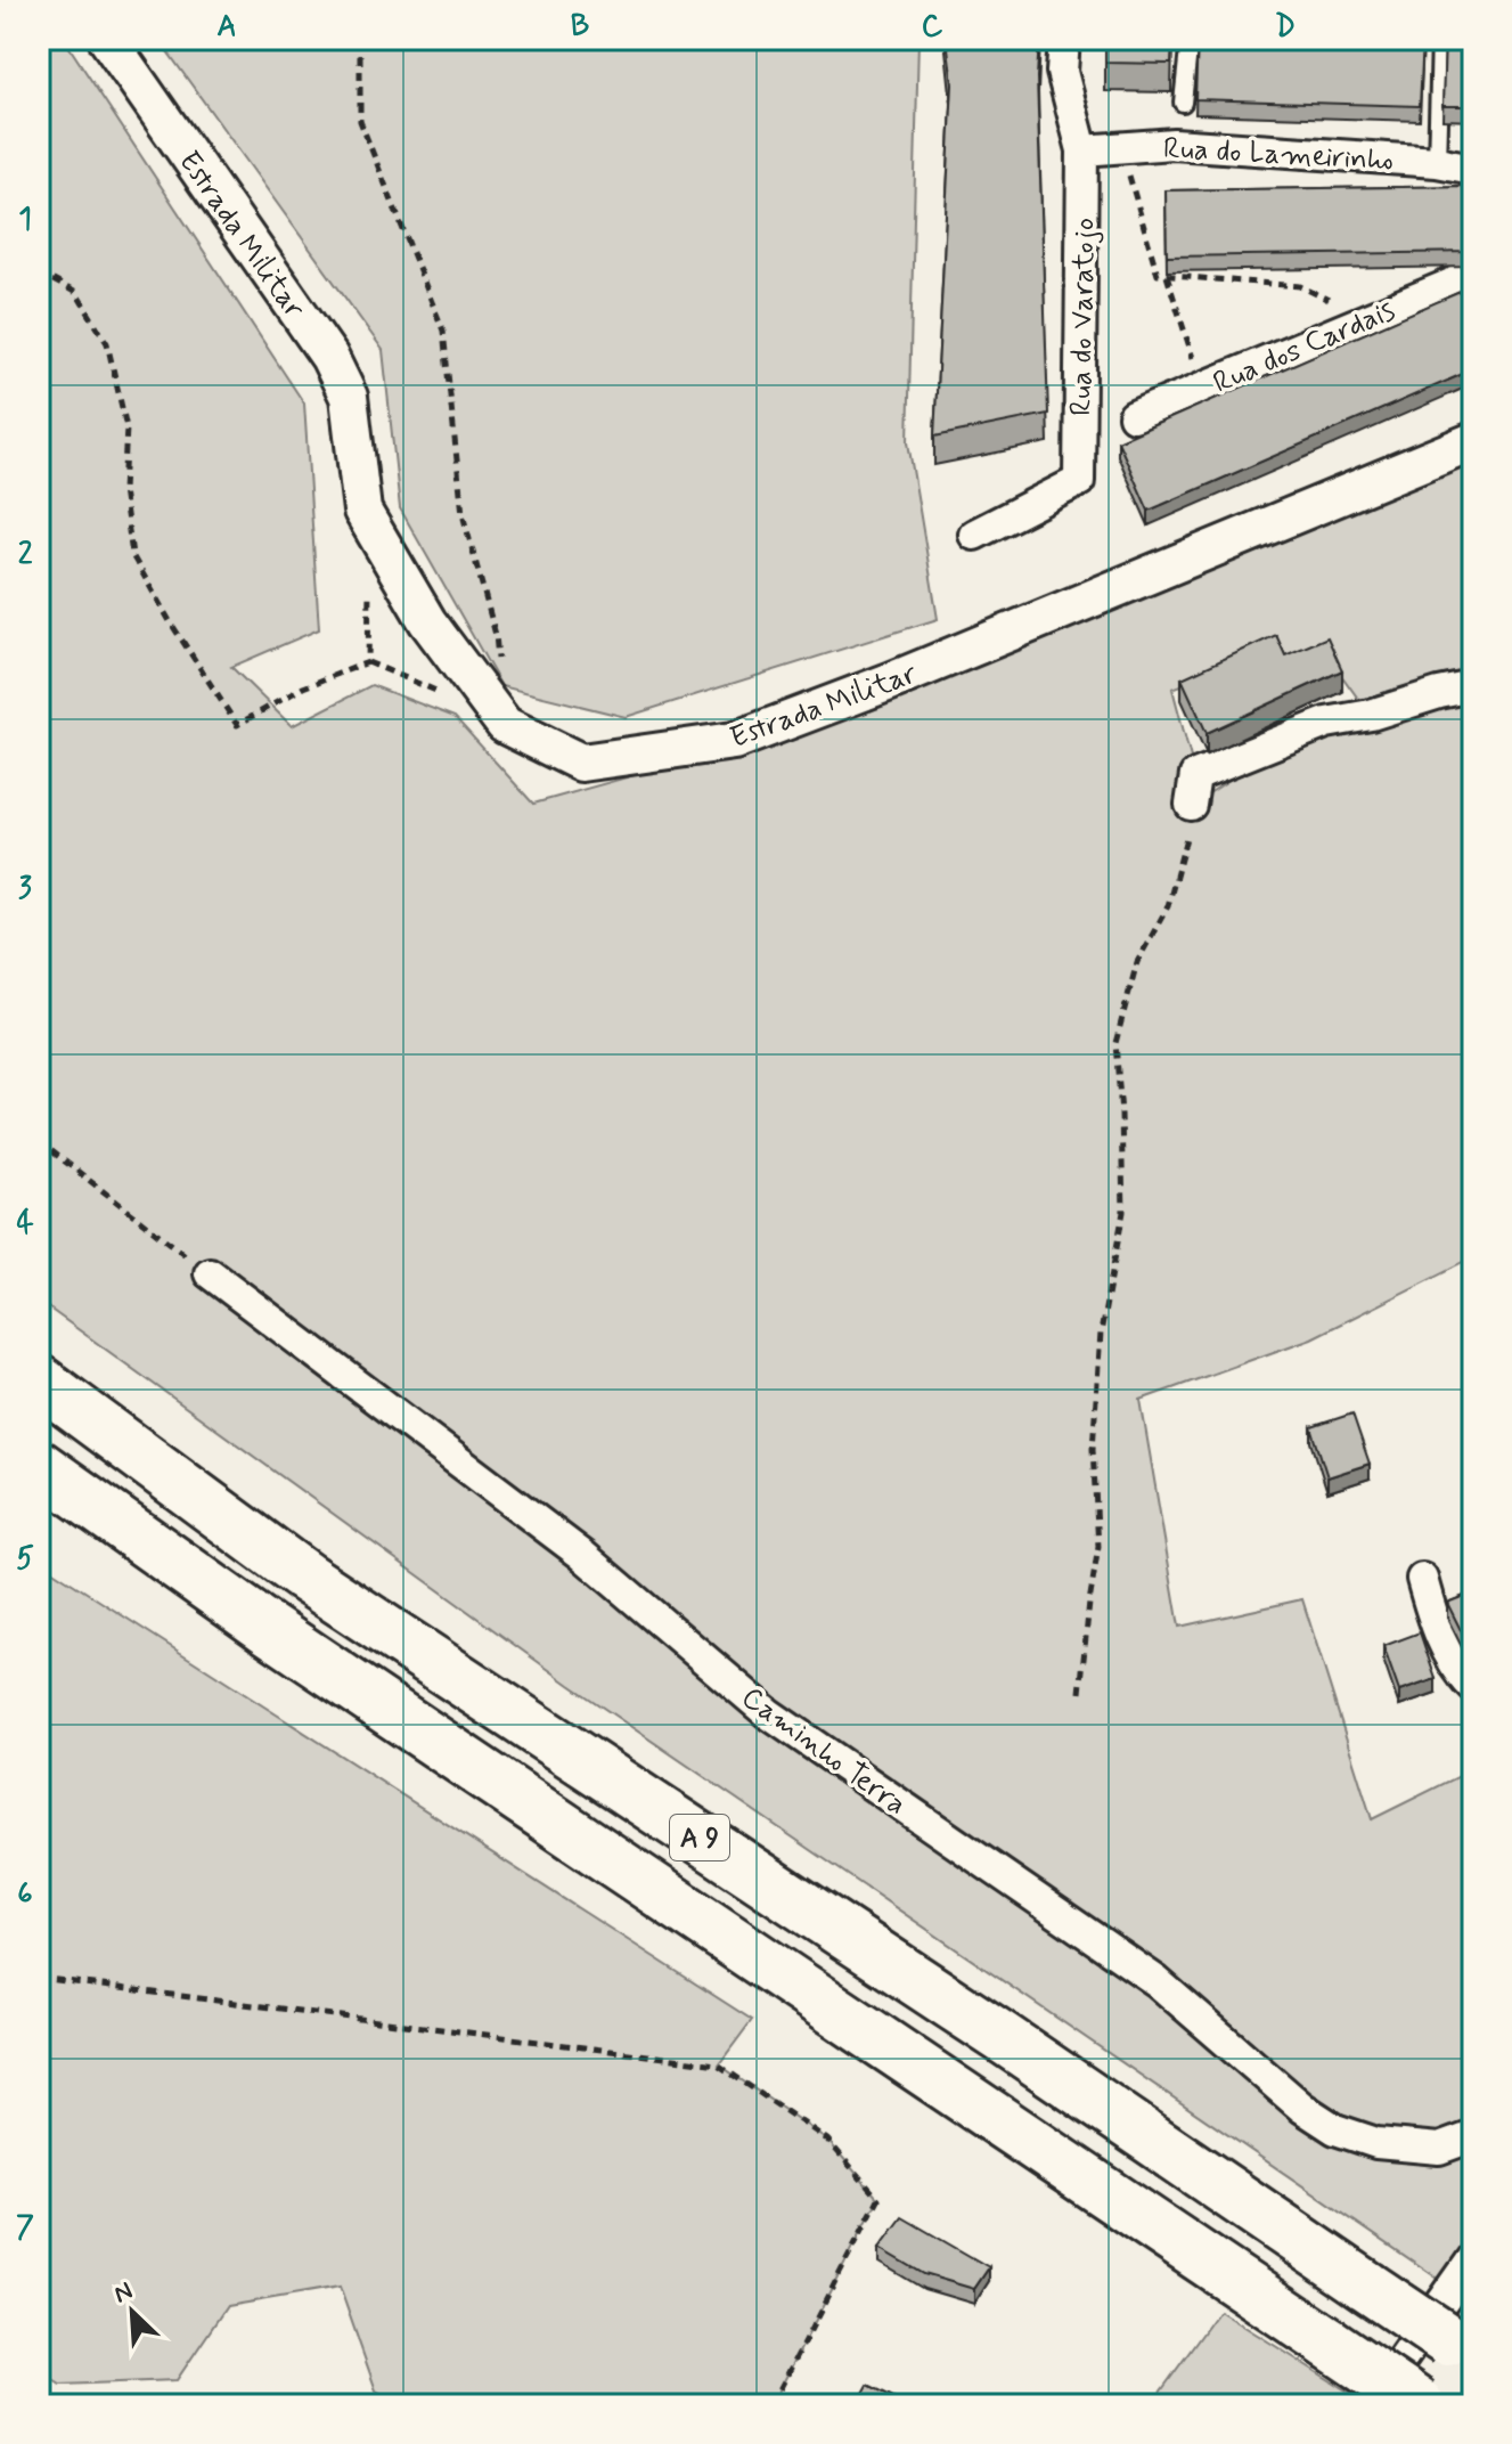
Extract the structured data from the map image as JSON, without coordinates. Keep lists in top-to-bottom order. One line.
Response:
{"streets":{"highway":["A 9"],"street":["Rua do Lameirinho","Estrada Militar","Rua do Varatojo","Rua dos Cardais","Caminho Terra"]},"crossings":[["Rua do Lameirinho","Rua do Varatojo"]],"north":"top left","grid":{"columns":["A","B","C","D"],"rows":["1","2","3","4","5","6","7"]}}
